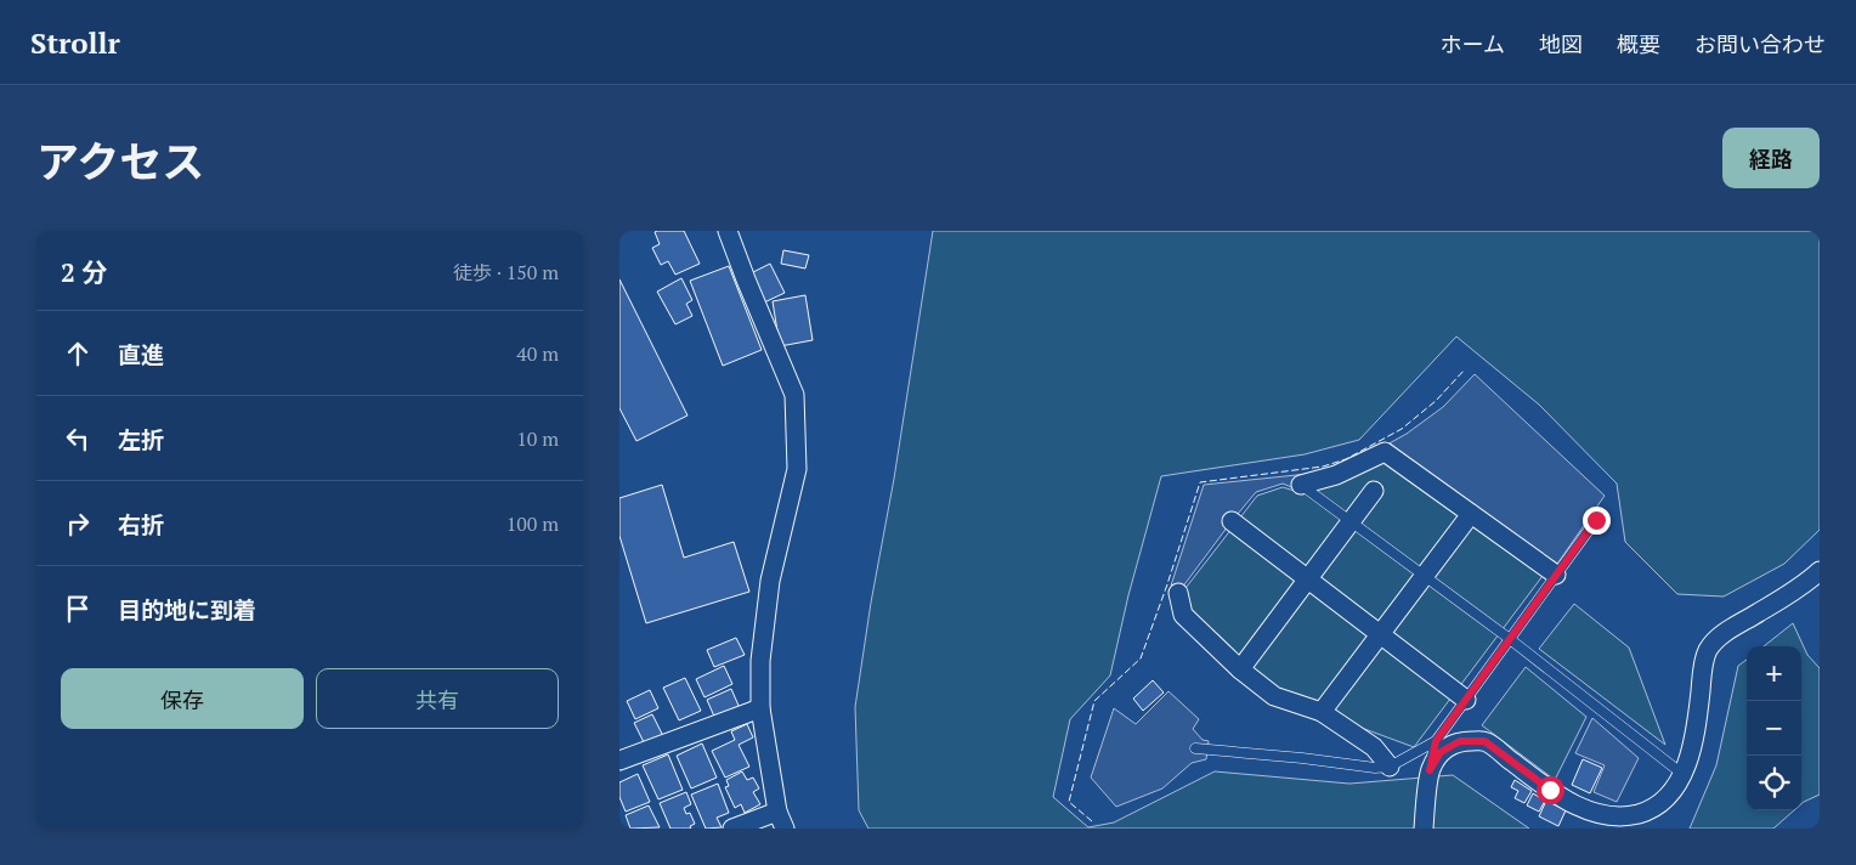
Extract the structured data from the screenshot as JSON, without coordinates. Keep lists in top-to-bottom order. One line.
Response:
{"page":{"header":"Strollr","nav":["ホーム","地図","概要","お問い合わせ"],"title":"アクセス","buttons":["経路",["保存","共有"]],"heading":["2 分","徒歩 · 150 m"],"list":[["直進","40 m"],["左折","10 m"],["右折","100 m"],"目的地に到着"],"map_buttons":["+","−"]}}
